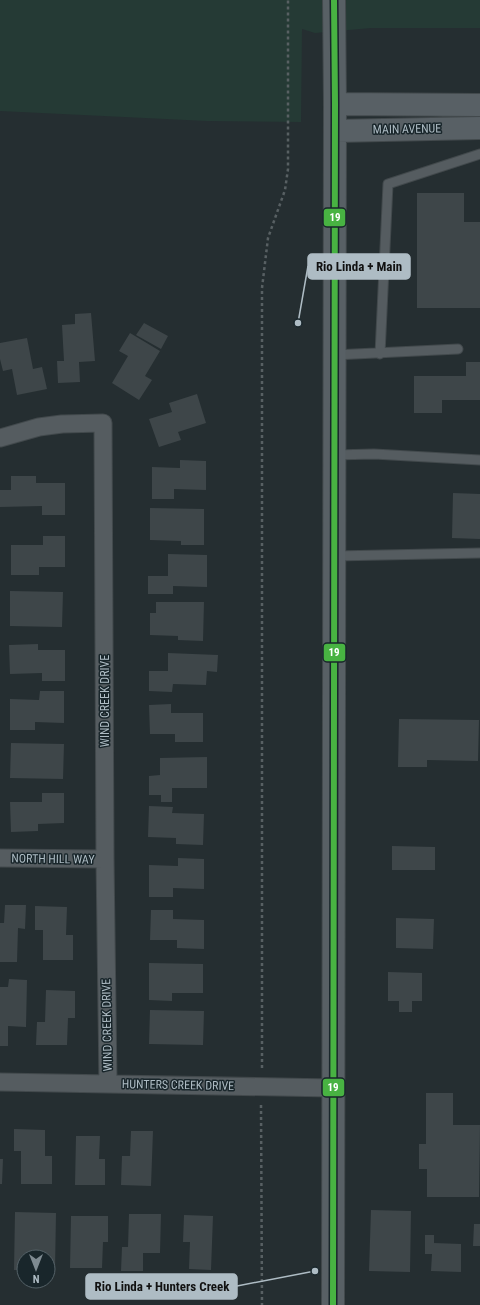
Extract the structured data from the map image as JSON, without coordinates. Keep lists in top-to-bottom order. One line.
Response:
{"streets":{"main road":["MAIN AVENUE"],"street":["WIND CREEK DRIVE","NORTH HILL WAY","HUNTERS CREEK DRIVE"]},"crossings":[["WIND CREEK DRIVE","NORTH HILL WAY"],["WIND CREEK DRIVE","HUNTERS CREEK DRIVE"]],"places":["Rio Linda + Main","Rio Linda + Hunters Creek"],"lines":["transit line 19"],"north":"bottom"}
